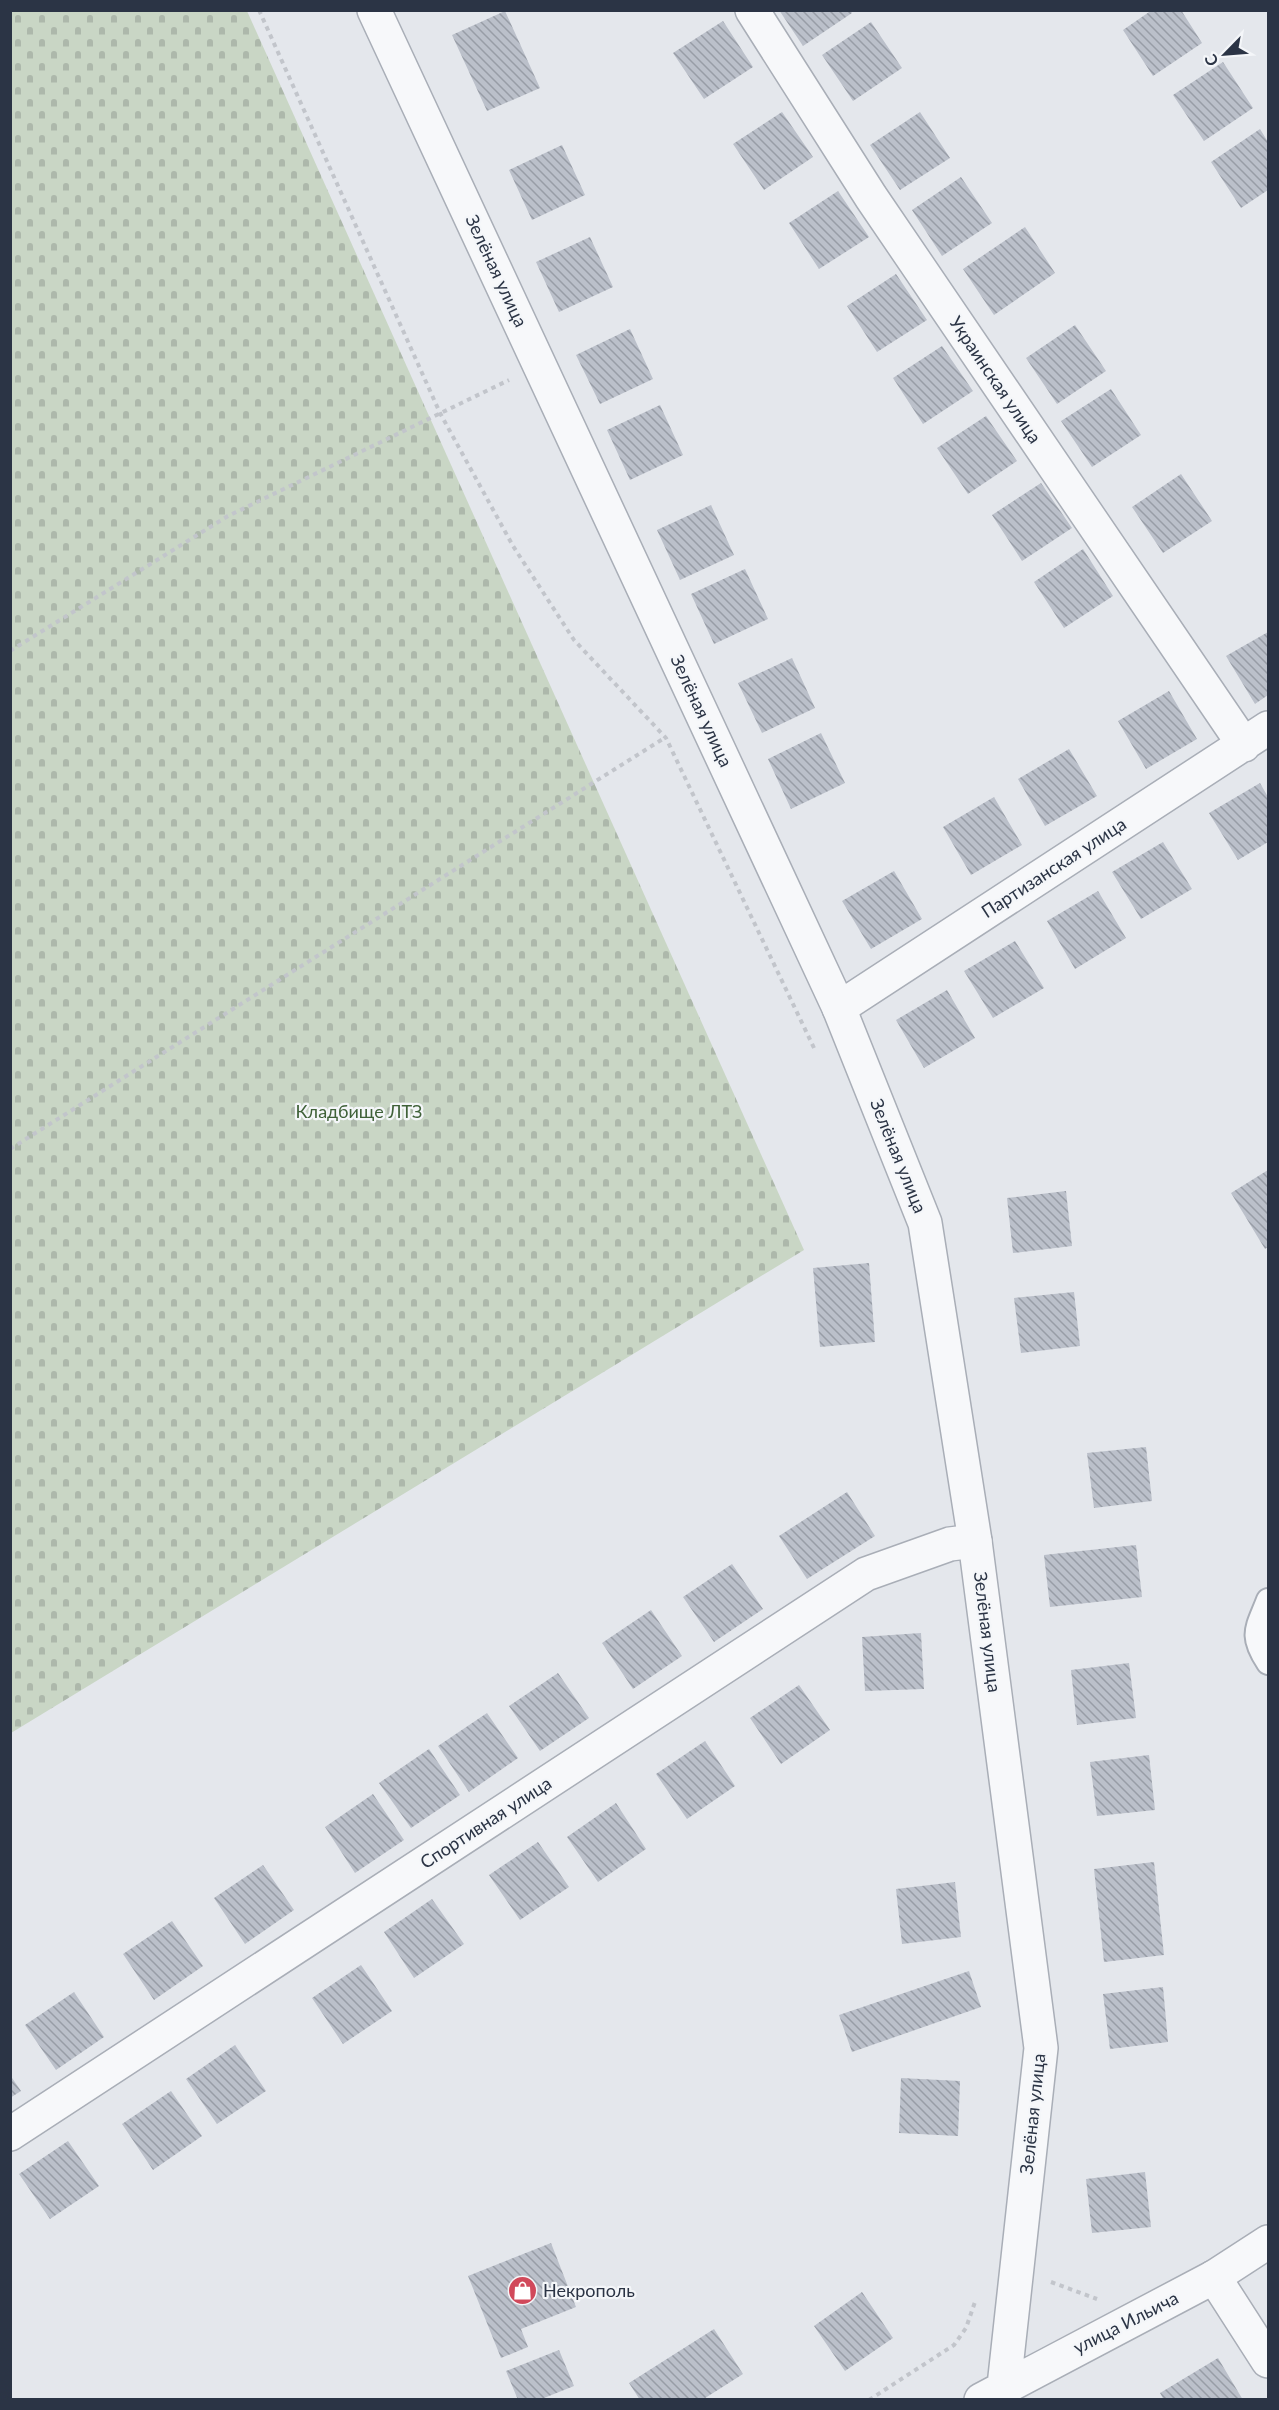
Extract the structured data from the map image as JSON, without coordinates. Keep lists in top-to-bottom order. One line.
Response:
{"streets":{"street":["Зелёная улица","Украинская улица","Партизанская улица","Спортивная улица","улица Ильича"]},"crossings":[["Зелёная улица","Партизанская улица"],["Зелёная улица","Спортивная улица"],["Зелёная улица","улица Ильича"],["Украинская улица","Партизанская улица"]],"parks":["Кладбище ЛТЗ"],"places":{"shop":["Некрополь"]},"north":"bottom left"}
